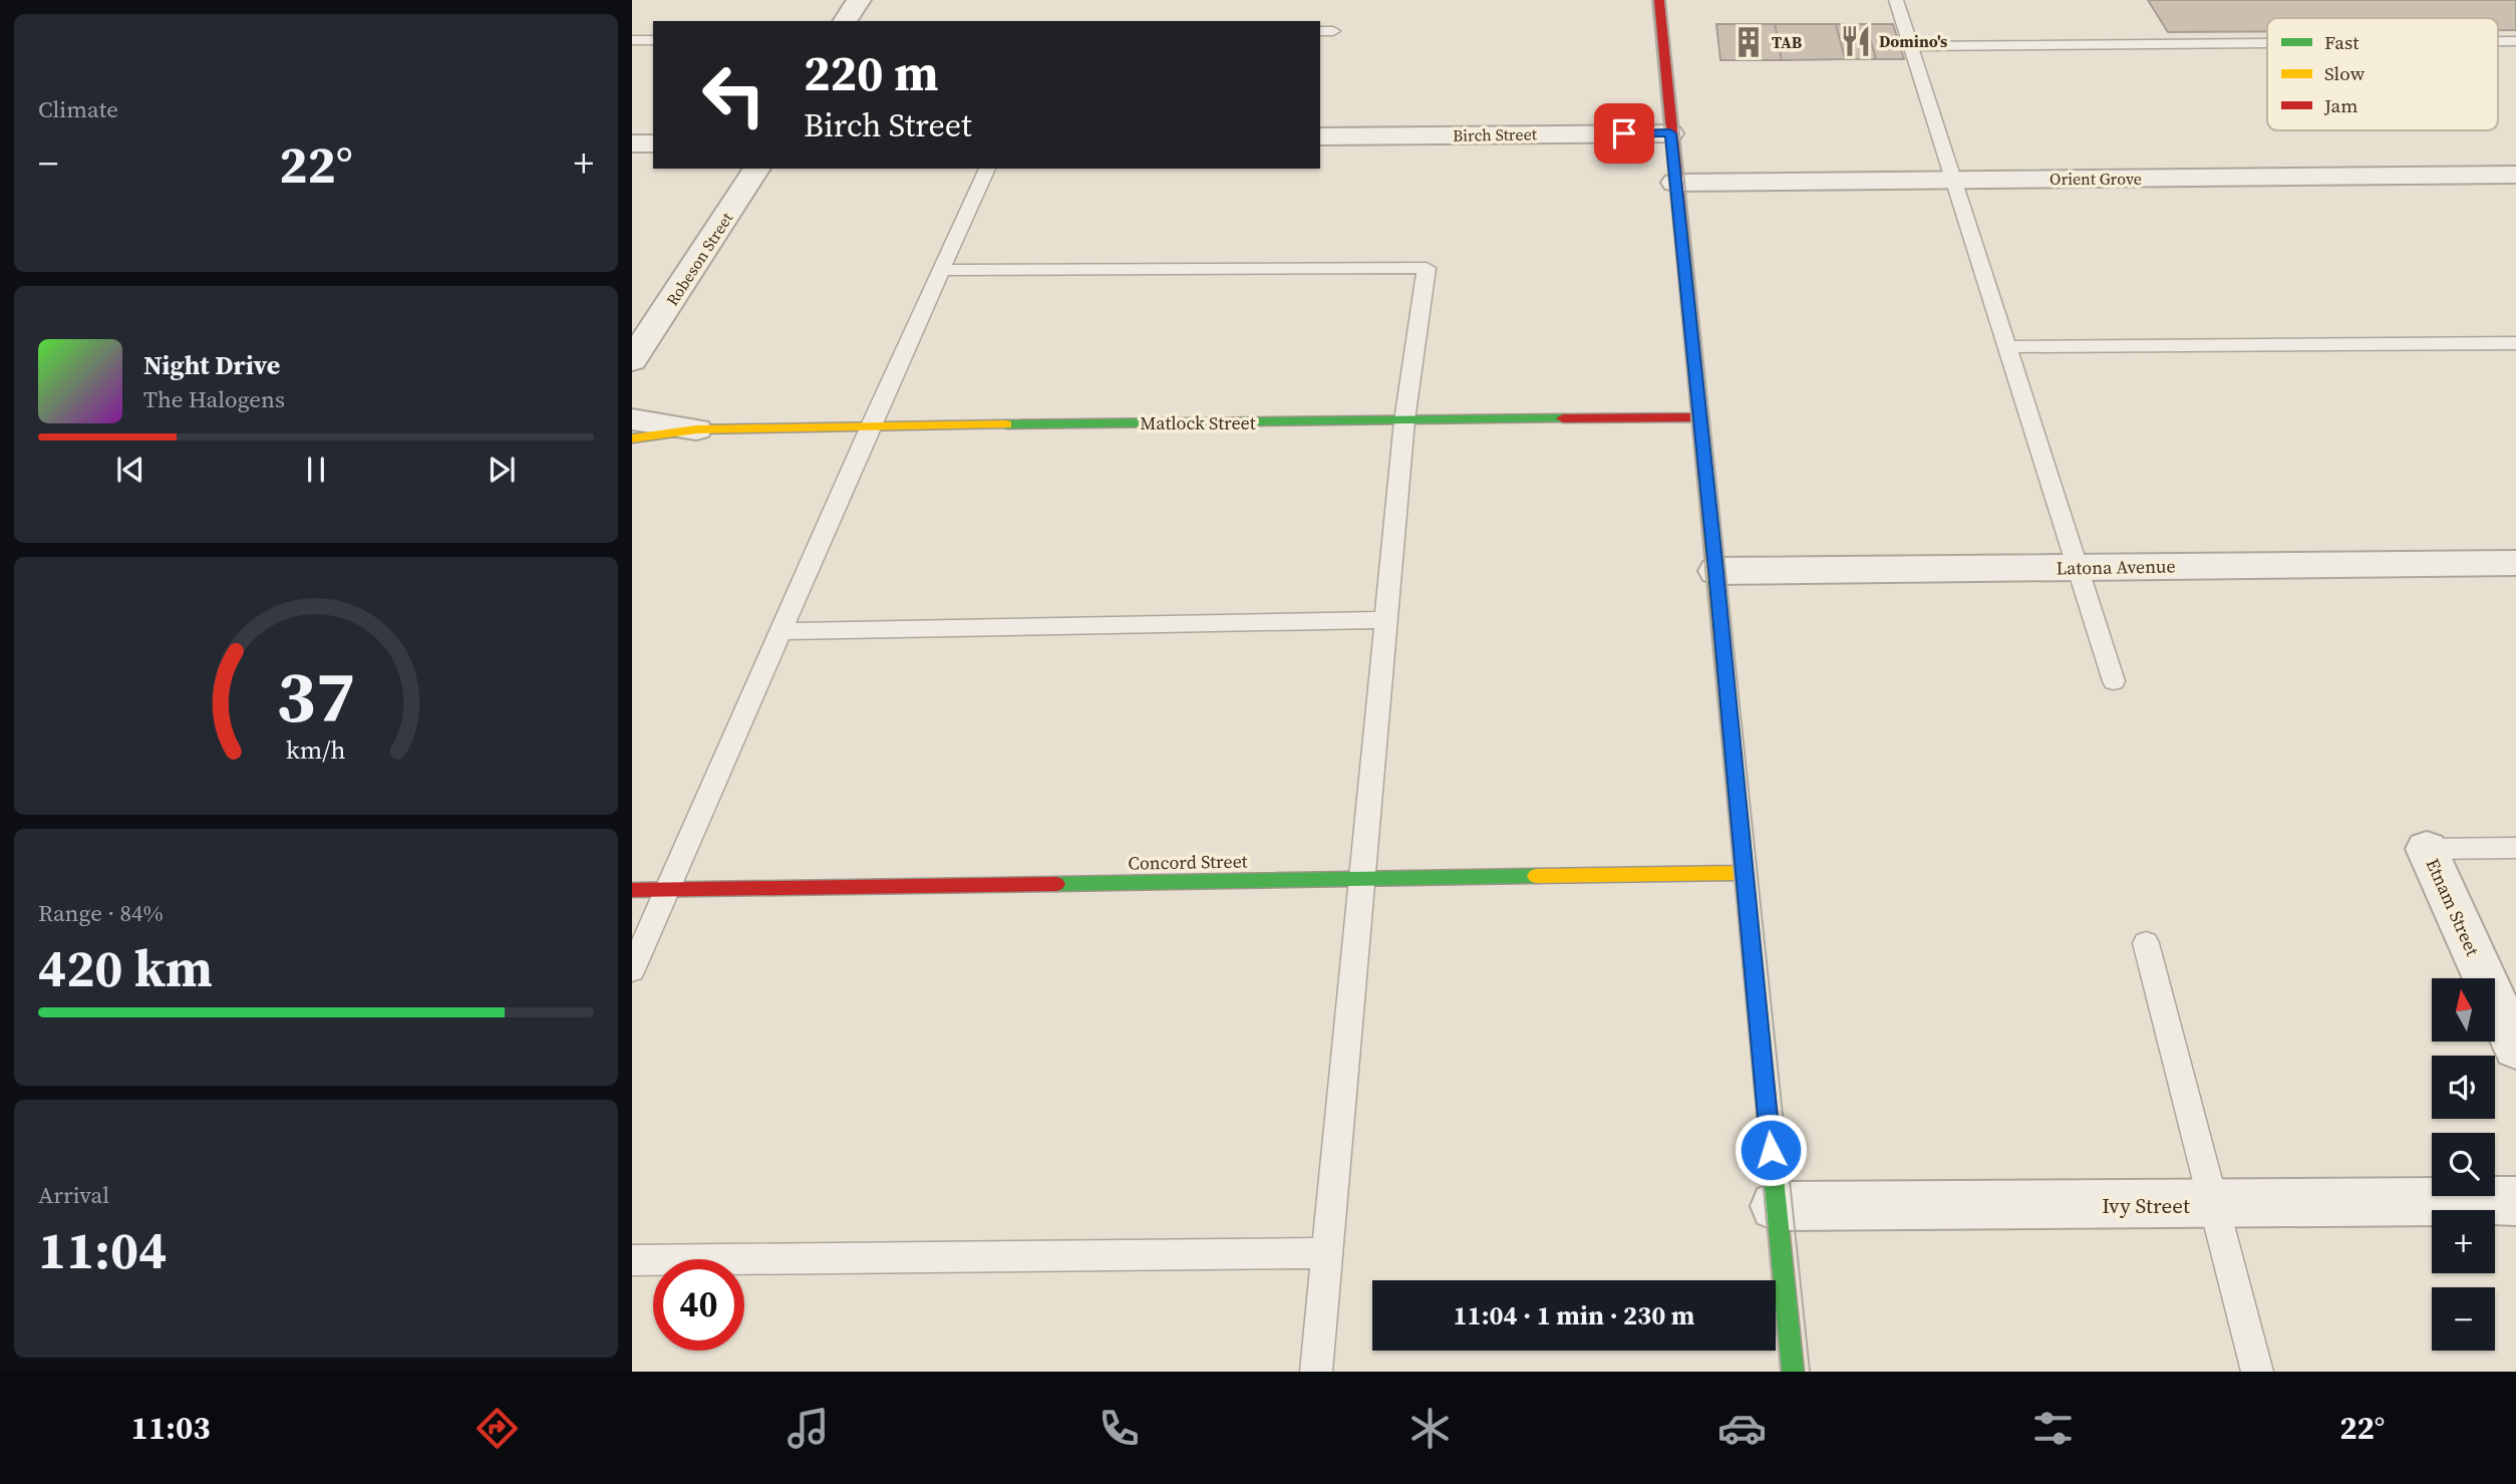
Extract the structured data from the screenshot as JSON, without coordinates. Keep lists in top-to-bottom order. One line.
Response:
{"streets":{"street":["Birch Street","Orient Grove","Robeson Street","Matlock Street","Latona Avenue","Concord Street","Etnam Street","Ivy Street"]},"places":{"restaurant":["Domino's"],"building":["TAB"]},"legend":["Fast","Slow","Jam"],"north":"top","page":{"tile":["Climate",["Range · 84%","420 km"],["Arrival","11:04"]],"turn":["220 m","Birch Street"],"heat":["−","22°","+"],"song":["Night Drive","The Halogens"],"map_buttons":["+","−"],"limit":"40","trip":"11:04 · 1 min · 230 m","tabs":["11:03","22°"],"gauge":["37","km/h"]}}
